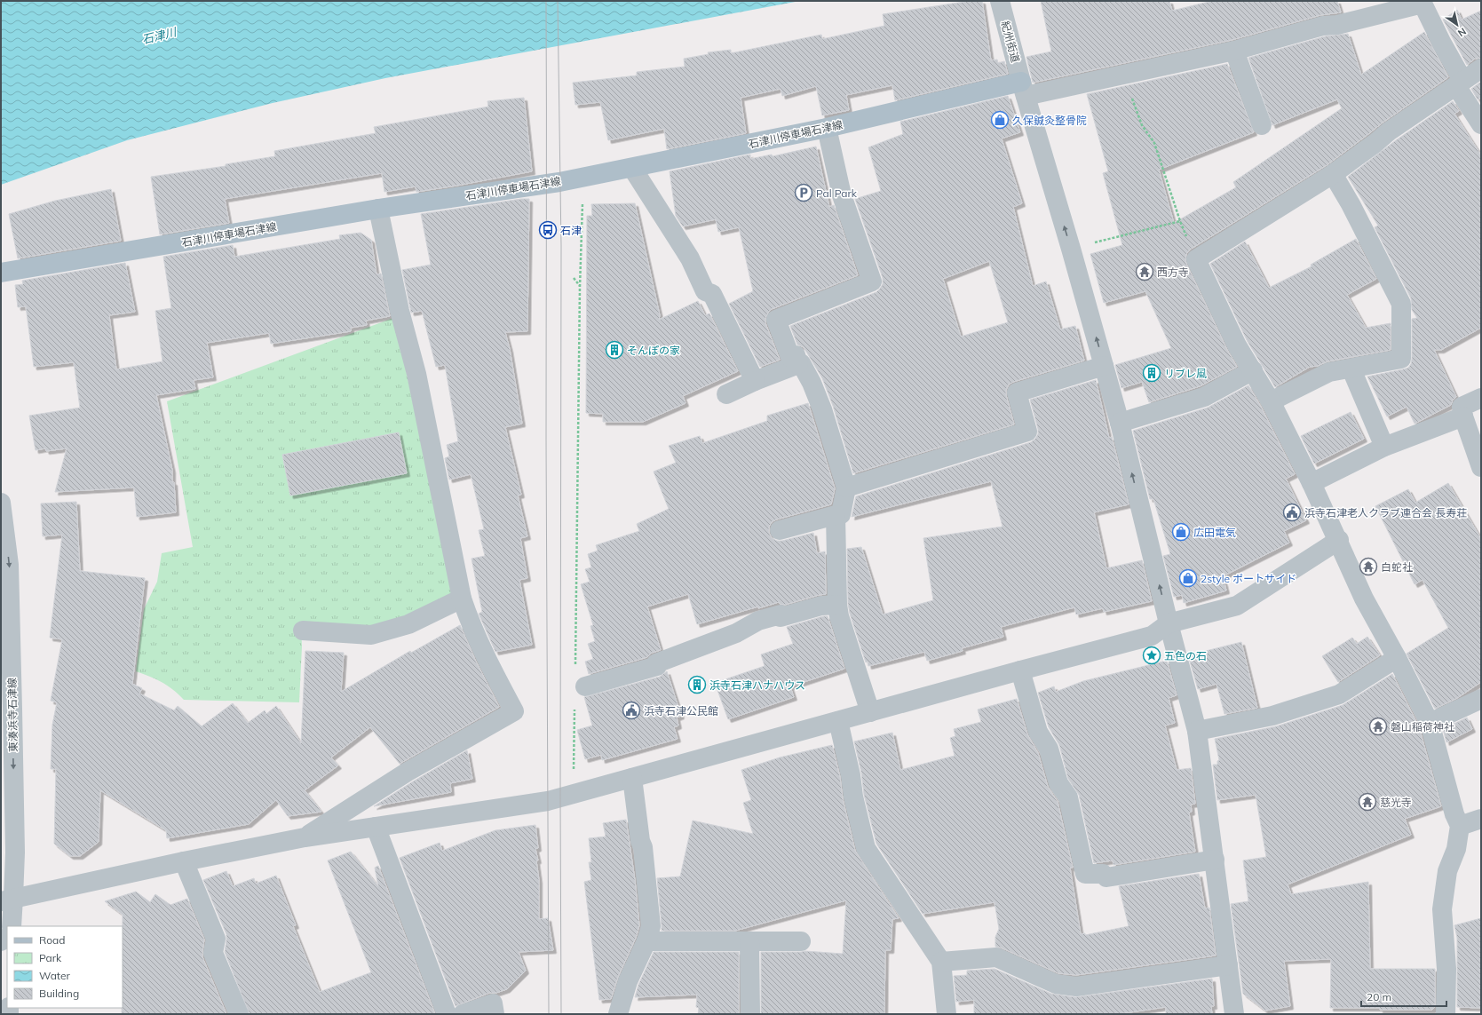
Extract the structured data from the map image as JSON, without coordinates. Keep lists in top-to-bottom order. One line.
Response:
{"streets":{"main road":["石津川停車場石津線"],"street":["紀州街道","東湊浜寺石津線"]},"crossings":[["紀州街道","石津川停車場石津線"]],"one_way":["東湊浜寺石津線"],"water":["石津川"],"places":{"shop":["久保鍼灸整骨院","広田電気","2style ポートサイド"],"parking":["Pal Park"],"bus stop":["石津"],"temple":["西方寺","白蛇社","磐山稲荷神社","慈光寺"],"building":["そんぽの家","リブレ風","浜寺石津ハナハウス"],"public building":["浜寺石津老人クラブ連合会 長寿荘","浜寺石津公民館"],"place":["五色の石"]},"legend":["Road","Park","Water","Building"],"scale_bar":"20 m","north":"bottom right"}
